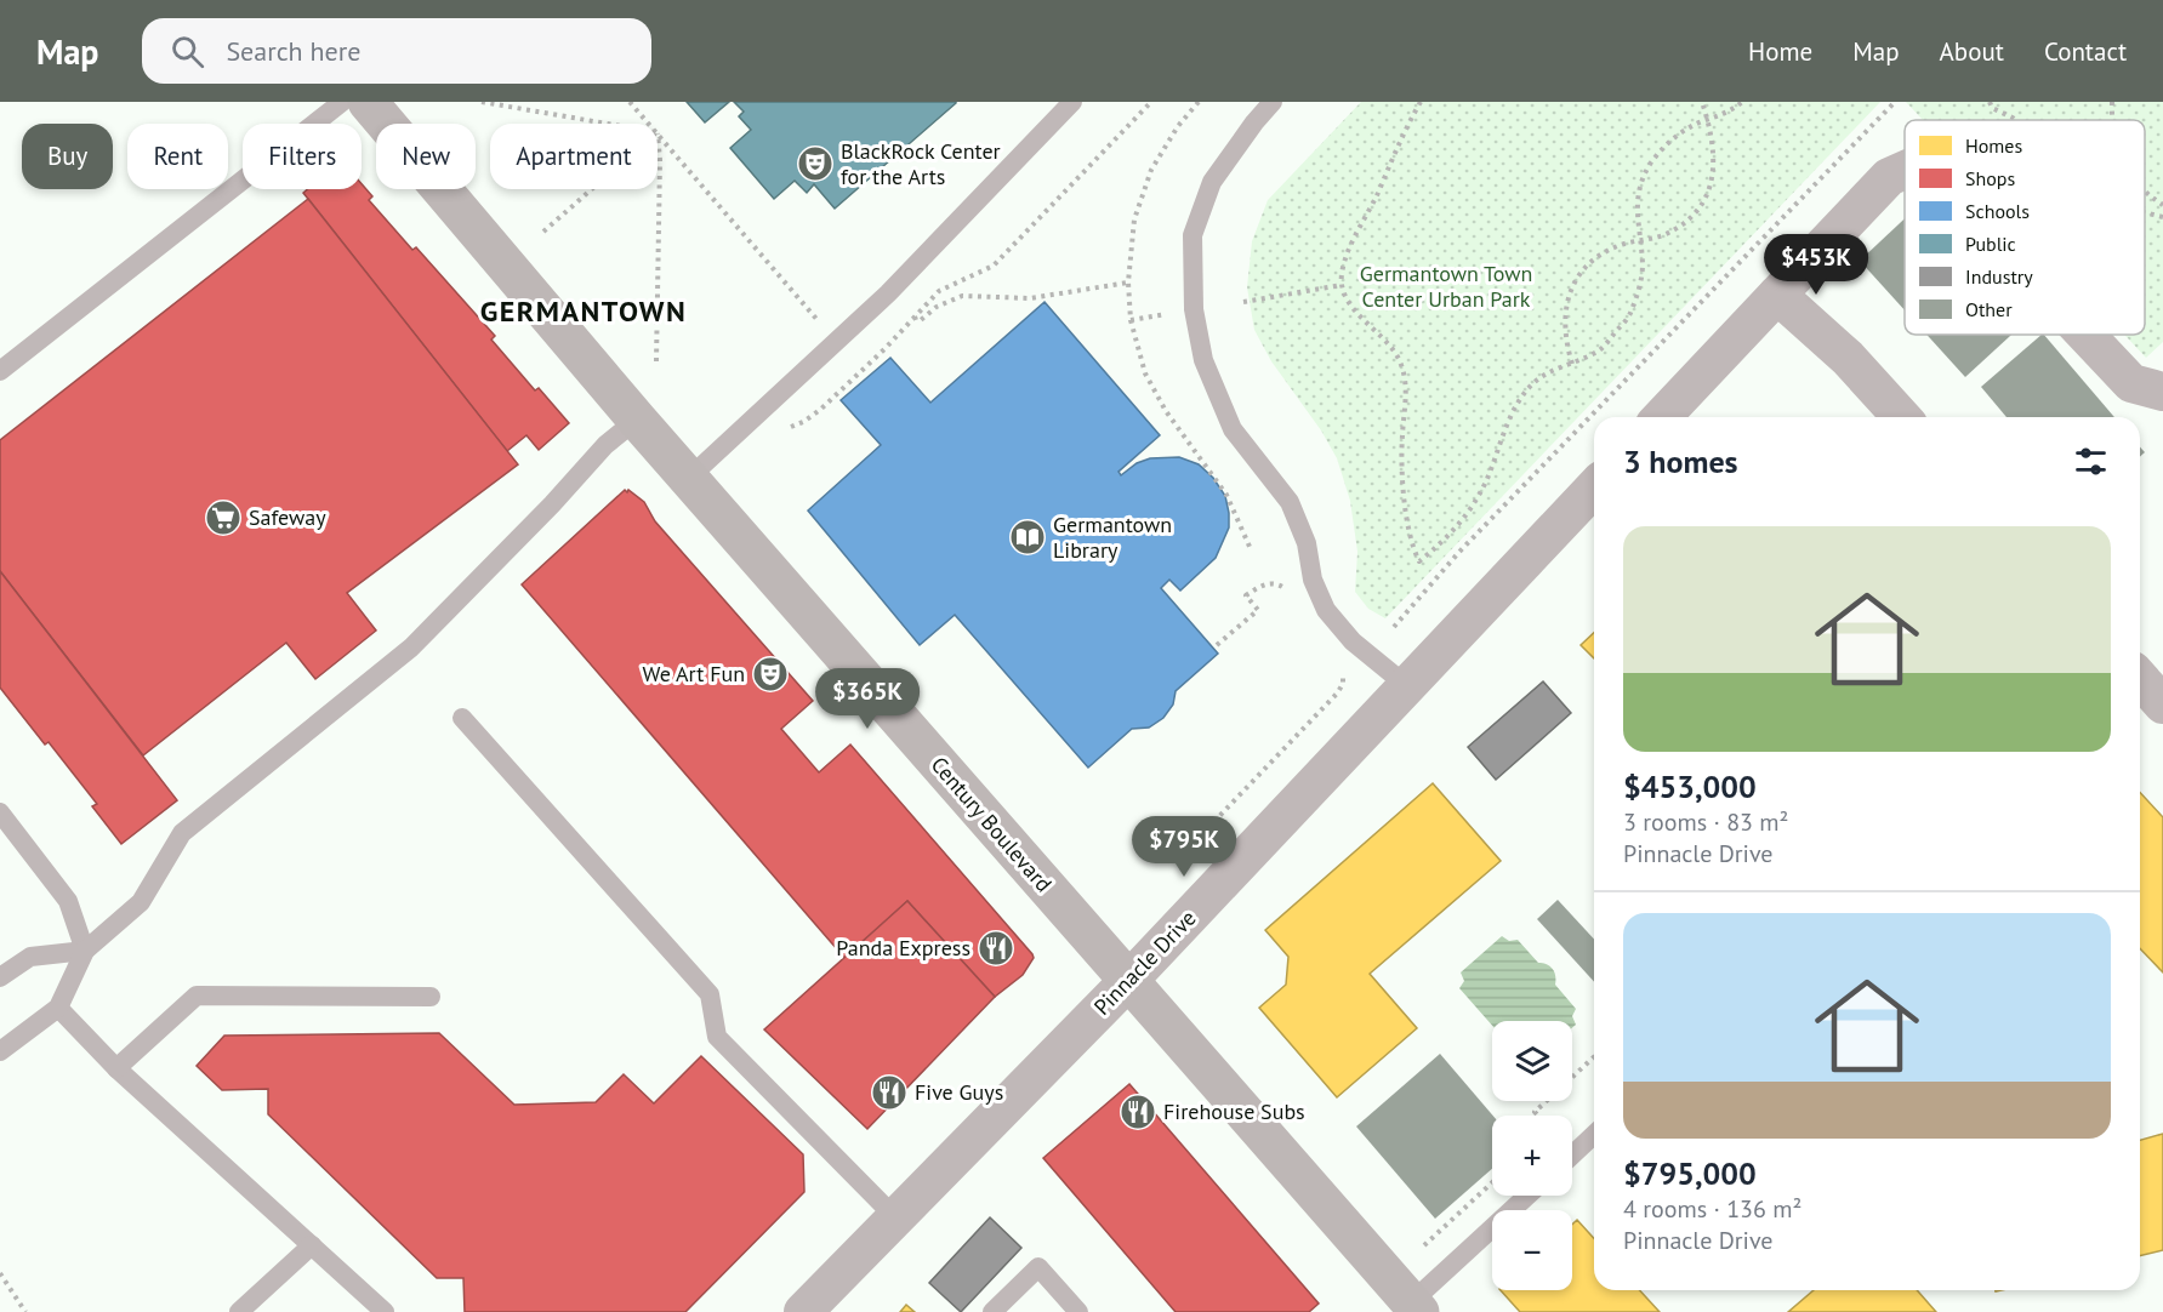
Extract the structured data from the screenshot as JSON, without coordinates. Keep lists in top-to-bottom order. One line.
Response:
{"streets":{"street":["Century Boulevard","Pinnacle Drive"]},"crossings":[["Century Boulevard","Pinnacle Drive"]],"districts":["GERMANTOWN"],"parks":["Germantown Town Center Urban Park"],"places":{"theatre":["BlackRock Center for the Arts","We Art Fun"],"supermarket":["Safeway"],"library":["Germantown Library"],"restaurant":["Panda Express","Five Guys","Firehouse Subs"]},"legend":["Homes","Shops","Schools","Public","Industry","Other"],"page":{"header":"Map","search":"Search here","nav":["Home","Map","About","Contact"],"chip":["Buy","Rent","Filters","New","Apartment"],"price":["$453K","$365K","$795K"],"heading":"3 homes","list":[{"name":"$453,000","note":"3 rooms · 83 m² · Pinnacle Drive"},{"name":"$795,000","note":"4 rooms · 136 m² · Pinnacle Drive"}],"map_buttons":["+","−"]}}
